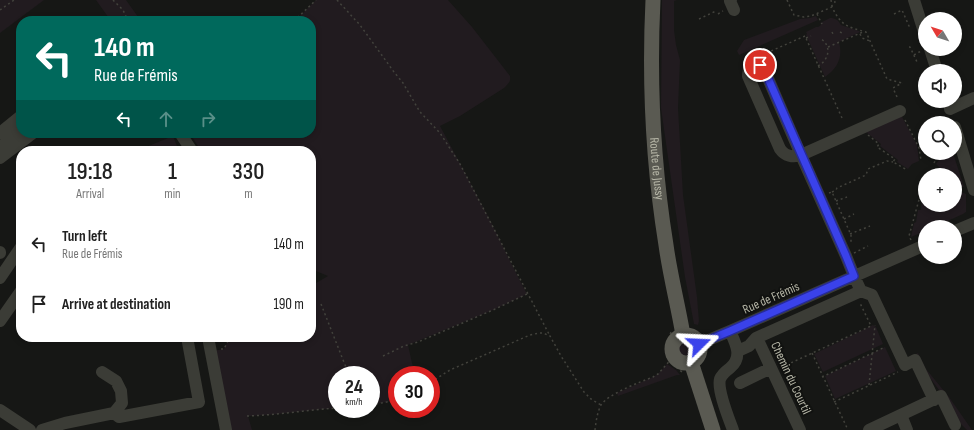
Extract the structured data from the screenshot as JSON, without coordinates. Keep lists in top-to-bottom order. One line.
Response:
{"streets":{"main road":["Route de Jussy"],"street":["Rue de Frémis","Chemin du Courtil"]},"crossings":[["Route de Jussy","Rue de Frémis"]],"north":"top left","page":{"map_buttons":["+","−"],"turn":["140 m","Rue de Frémis"],"eta":["19:18","Arrival","1","min","330","m"],"list":[{"name":"Turn left","note":"Rue de Frémis","value":"140 m"},{"name":"Arrive at destination","value":"190 m"}],"speed":"24 km/h","limit":"30"}}
